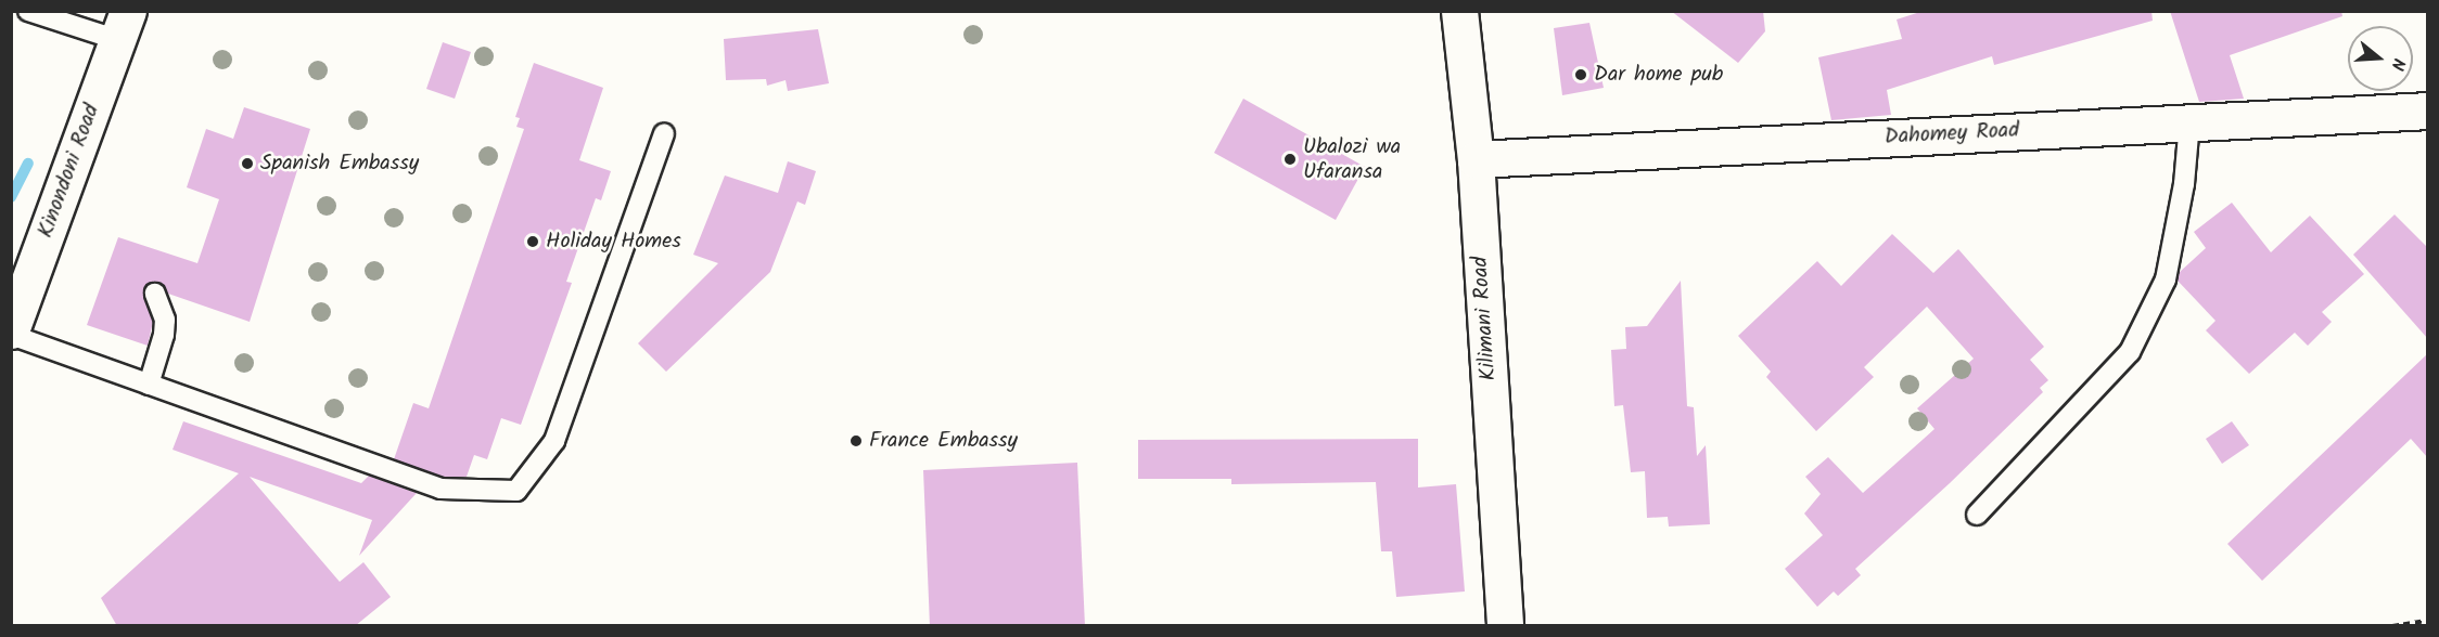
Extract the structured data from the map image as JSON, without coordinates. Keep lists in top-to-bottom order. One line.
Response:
{"streets":{"street":["Dahomey Road","Kinondoni Road","Kilimani Road"]},"crossings":[["Dahomey Road","Kilimani Road"]],"places":["Dar home pub","Ubalozi wa Ufaransa","Spanish Embassy","Holiday Homes","France Embassy"],"north":"right"}
